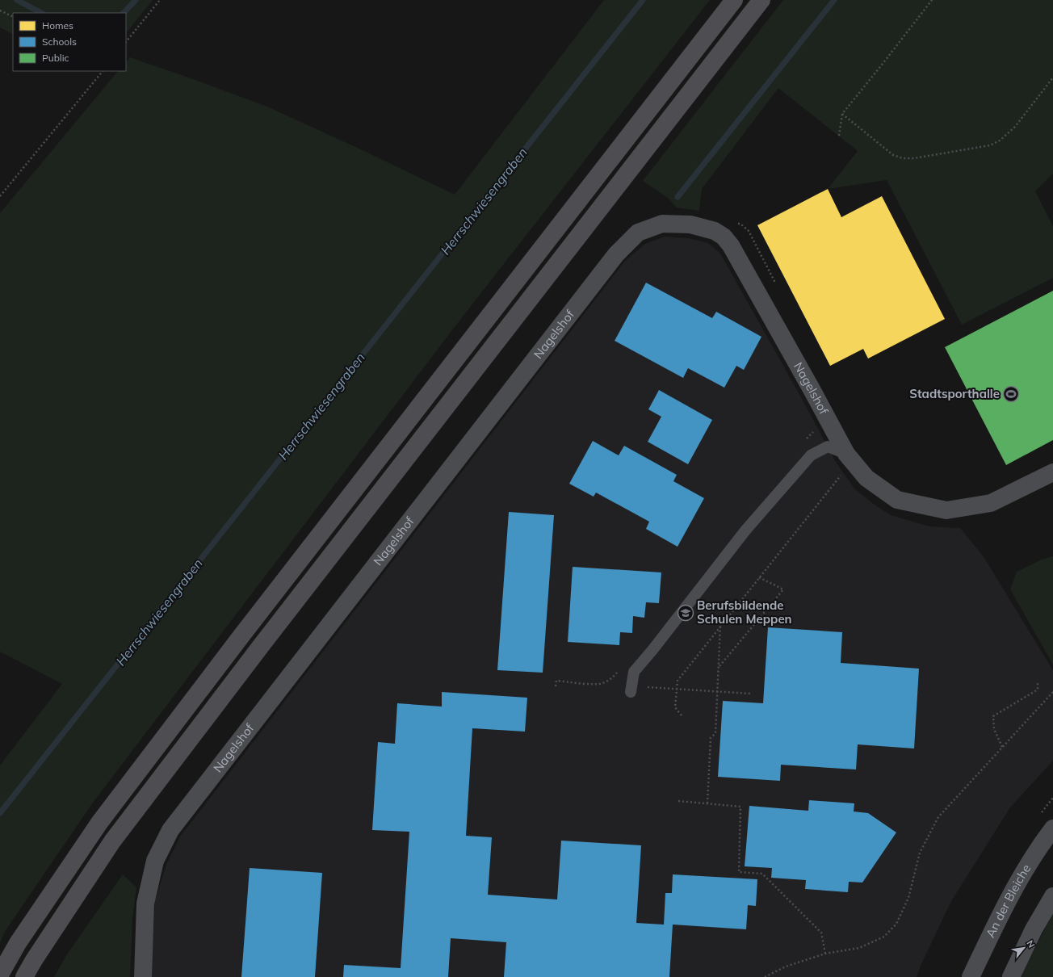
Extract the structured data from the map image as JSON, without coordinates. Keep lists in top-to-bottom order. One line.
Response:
{"streets":{"street":["Nagelshof","An der Bleiche"]},"water":["Herrschwiesengraben"],"places":{"sports":["Stadtsporthalle"],"school or university":["Berufsbildende Schulen Meppen"]},"legend":["Homes","Schools","Public"],"north":"top right"}
